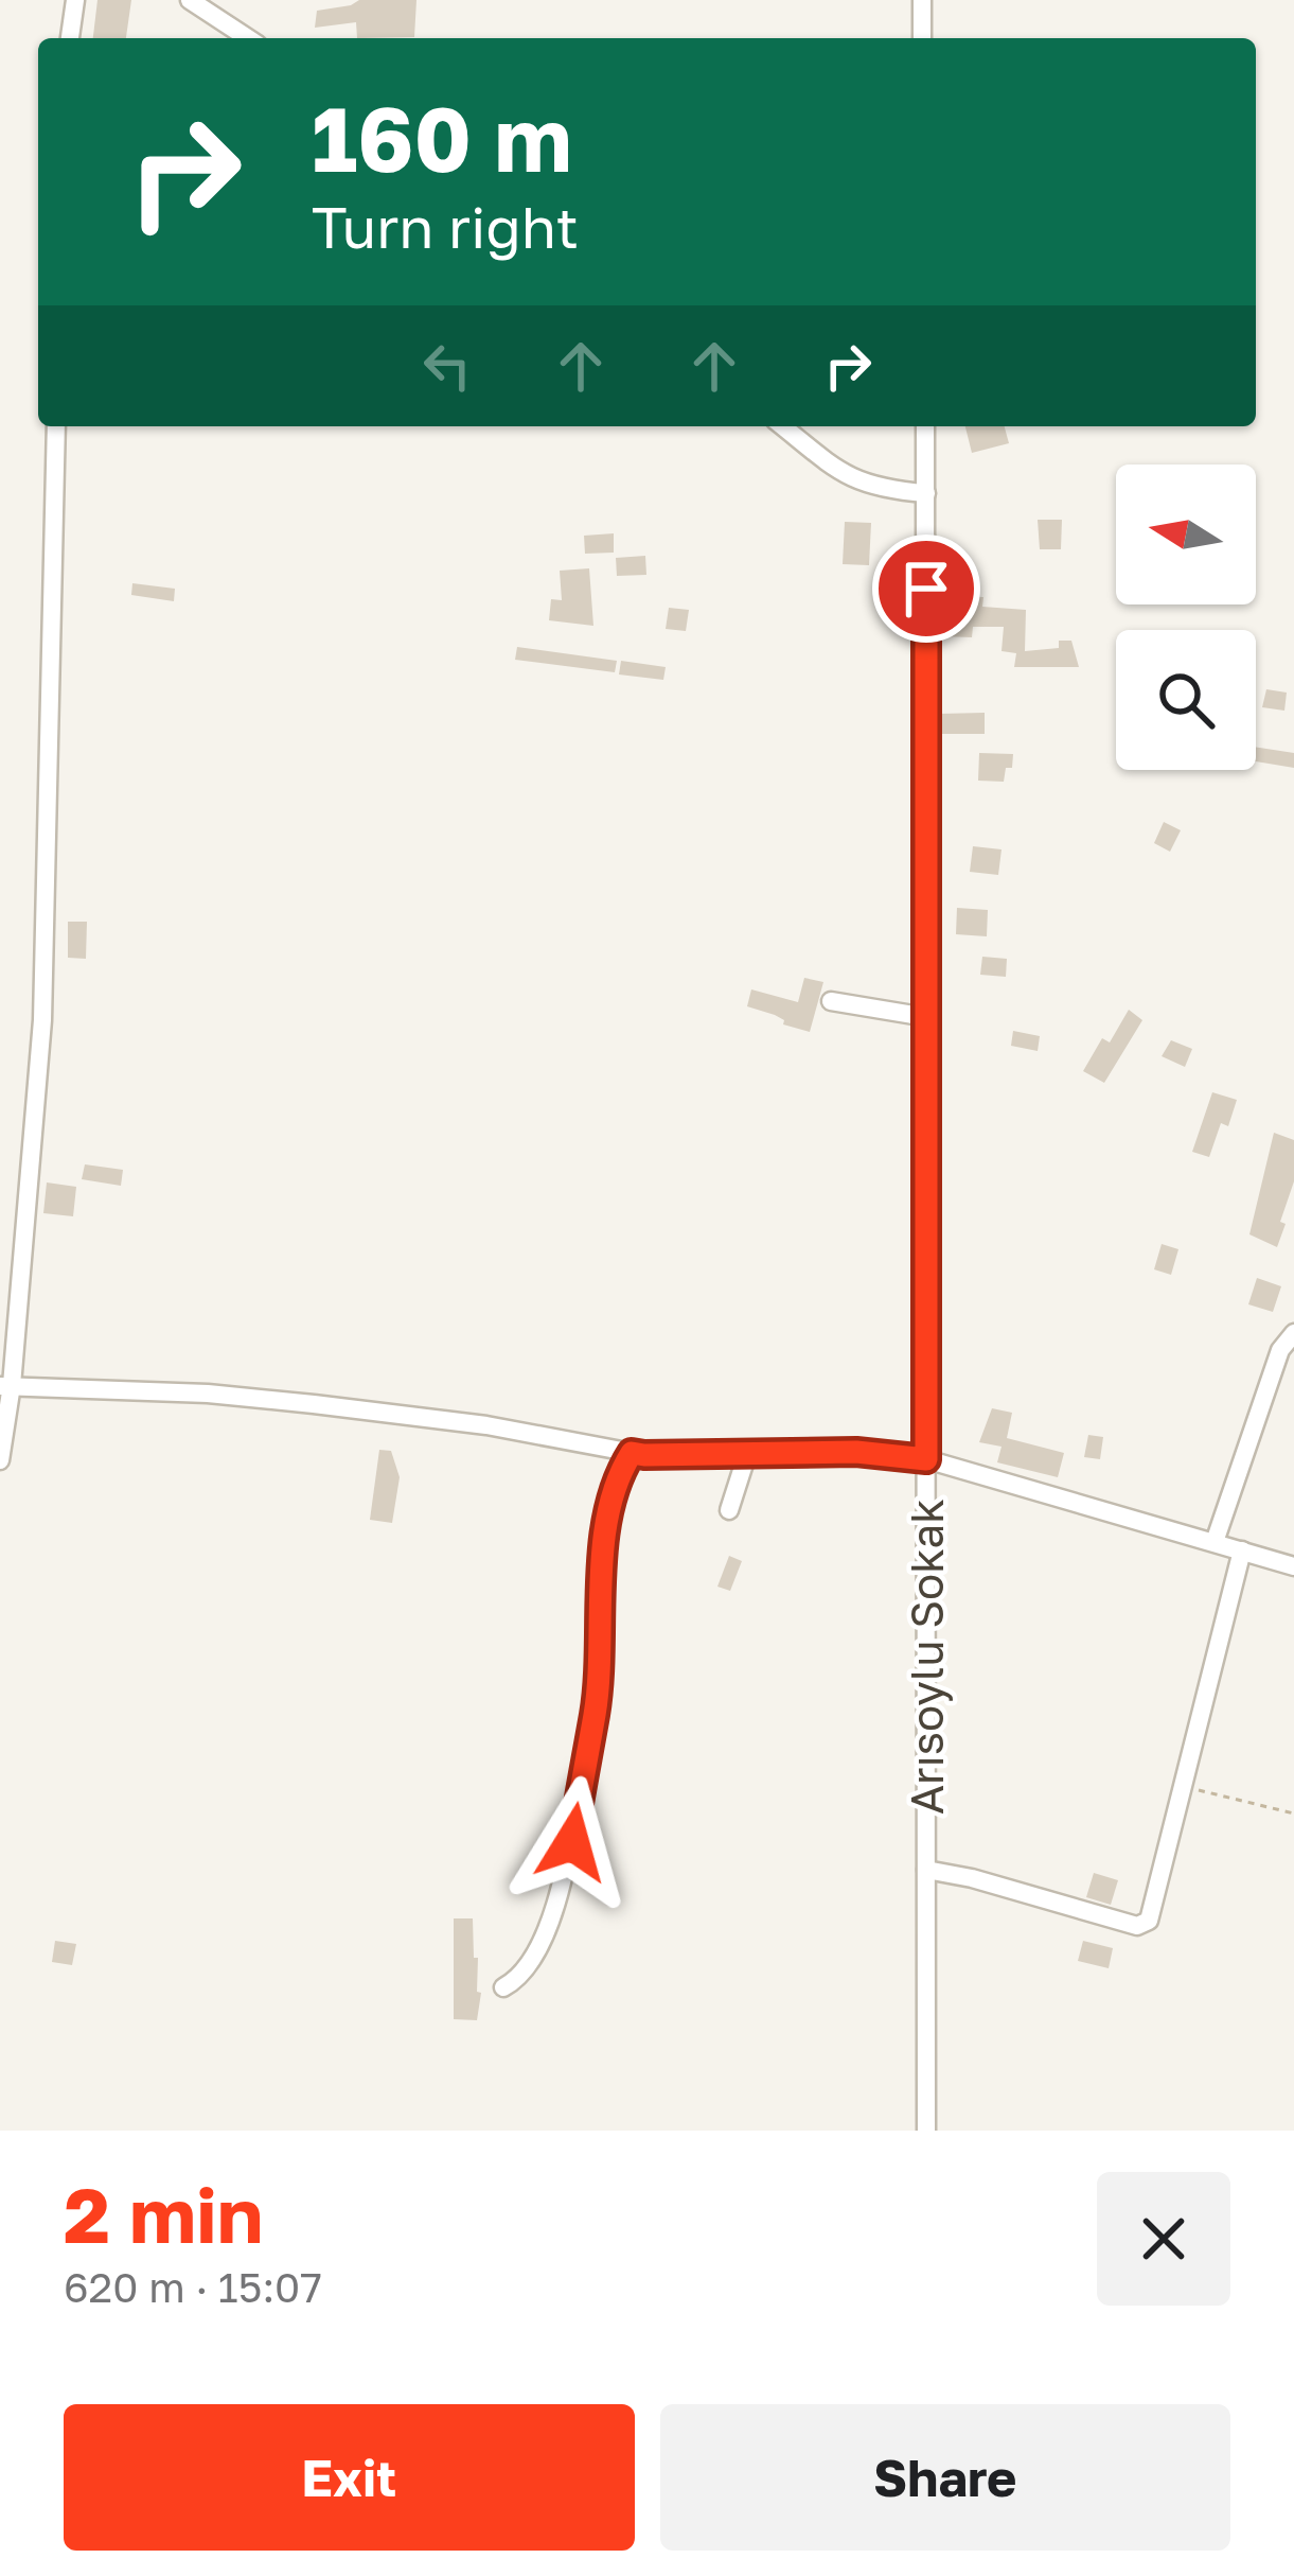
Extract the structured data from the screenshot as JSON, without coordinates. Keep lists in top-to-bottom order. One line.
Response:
{"streets":{"street":["Arısoylu Sokak"]},"north":"left","page":{"turn":["160 m","Turn right"],"heading":["2 min","620 m · 15:07"],"buttons":["Exit","Share"]}}
